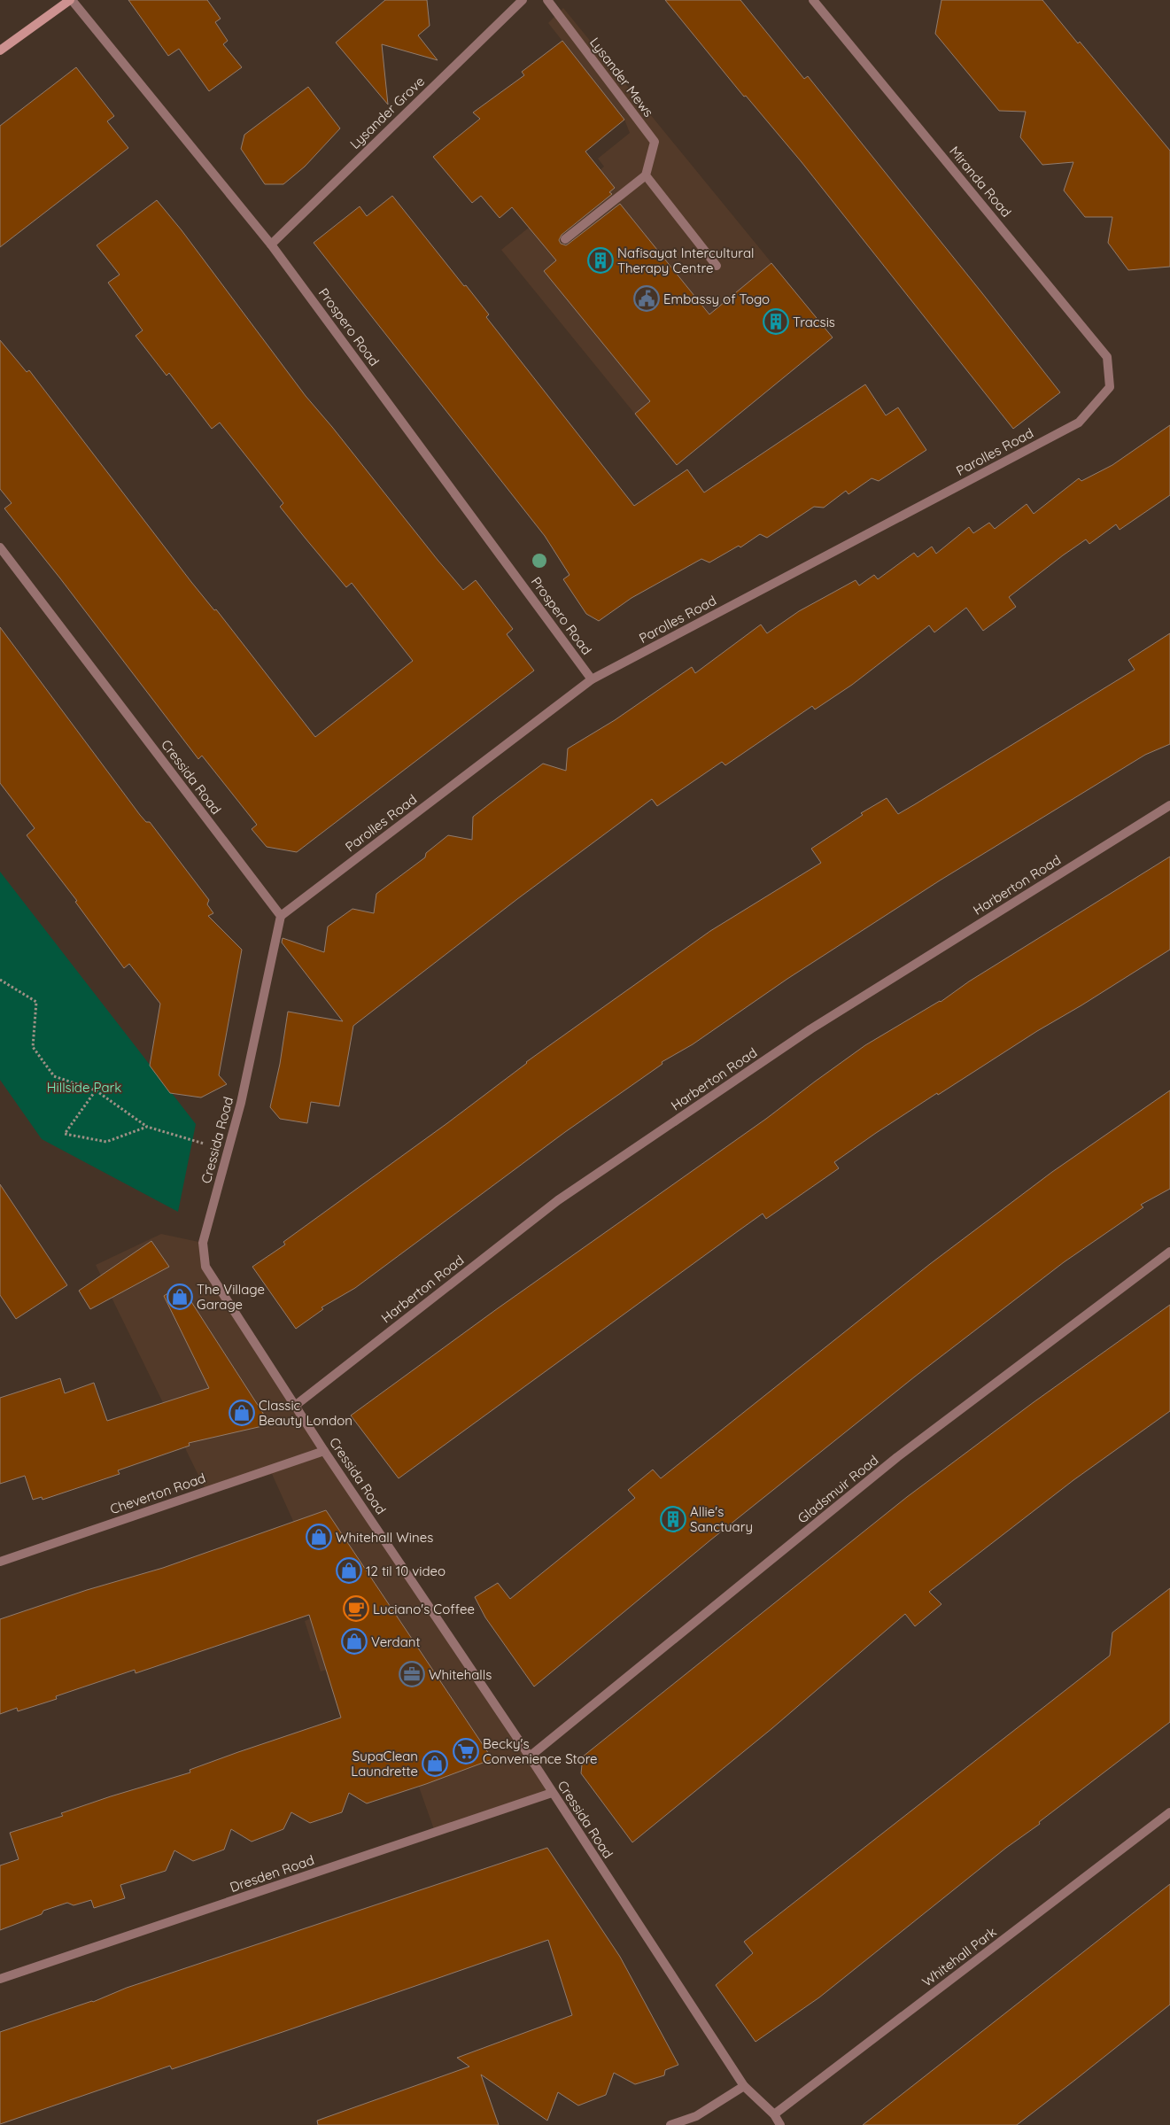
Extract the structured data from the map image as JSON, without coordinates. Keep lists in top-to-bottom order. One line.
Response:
{"streets":{"street":["Lysander Mews","Lysander Grove","Miranda Road","Prospero Road","Parolles Road","Cressida Road","Harberton Road","Gladsmuir Road","Cheverton Road","Dresden Road","Whitehall Park"]},"crossings":[["Lysander Grove","Prospero Road"],["Miranda Road","Parolles Road"],["Prospero Road","Parolles Road"],["Parolles Road","Cressida Road"],["Cressida Road","Harberton Road"],["Cressida Road","Gladsmuir Road"],["Cressida Road","Cheverton Road"],["Cressida Road","Dresden Road"],["Cressida Road","Whitehall Park"]],"parks":["Hillside Park"],"places":{"building":["Nafisayat Intercultural Therapy Centre","Tracsis","Allie's Sanctuary"],"public building":["Embassy of Togo"],"shop":["The Village Garage","Classic Beauty London","Whitehall Wines","12 til 10 video","Verdant","SupaClean Laundrette"],"cafe":["Luciano's Coffee"],"office":["Whitehalls"],"supermarket":["Becky's Convenience Store"]}}
